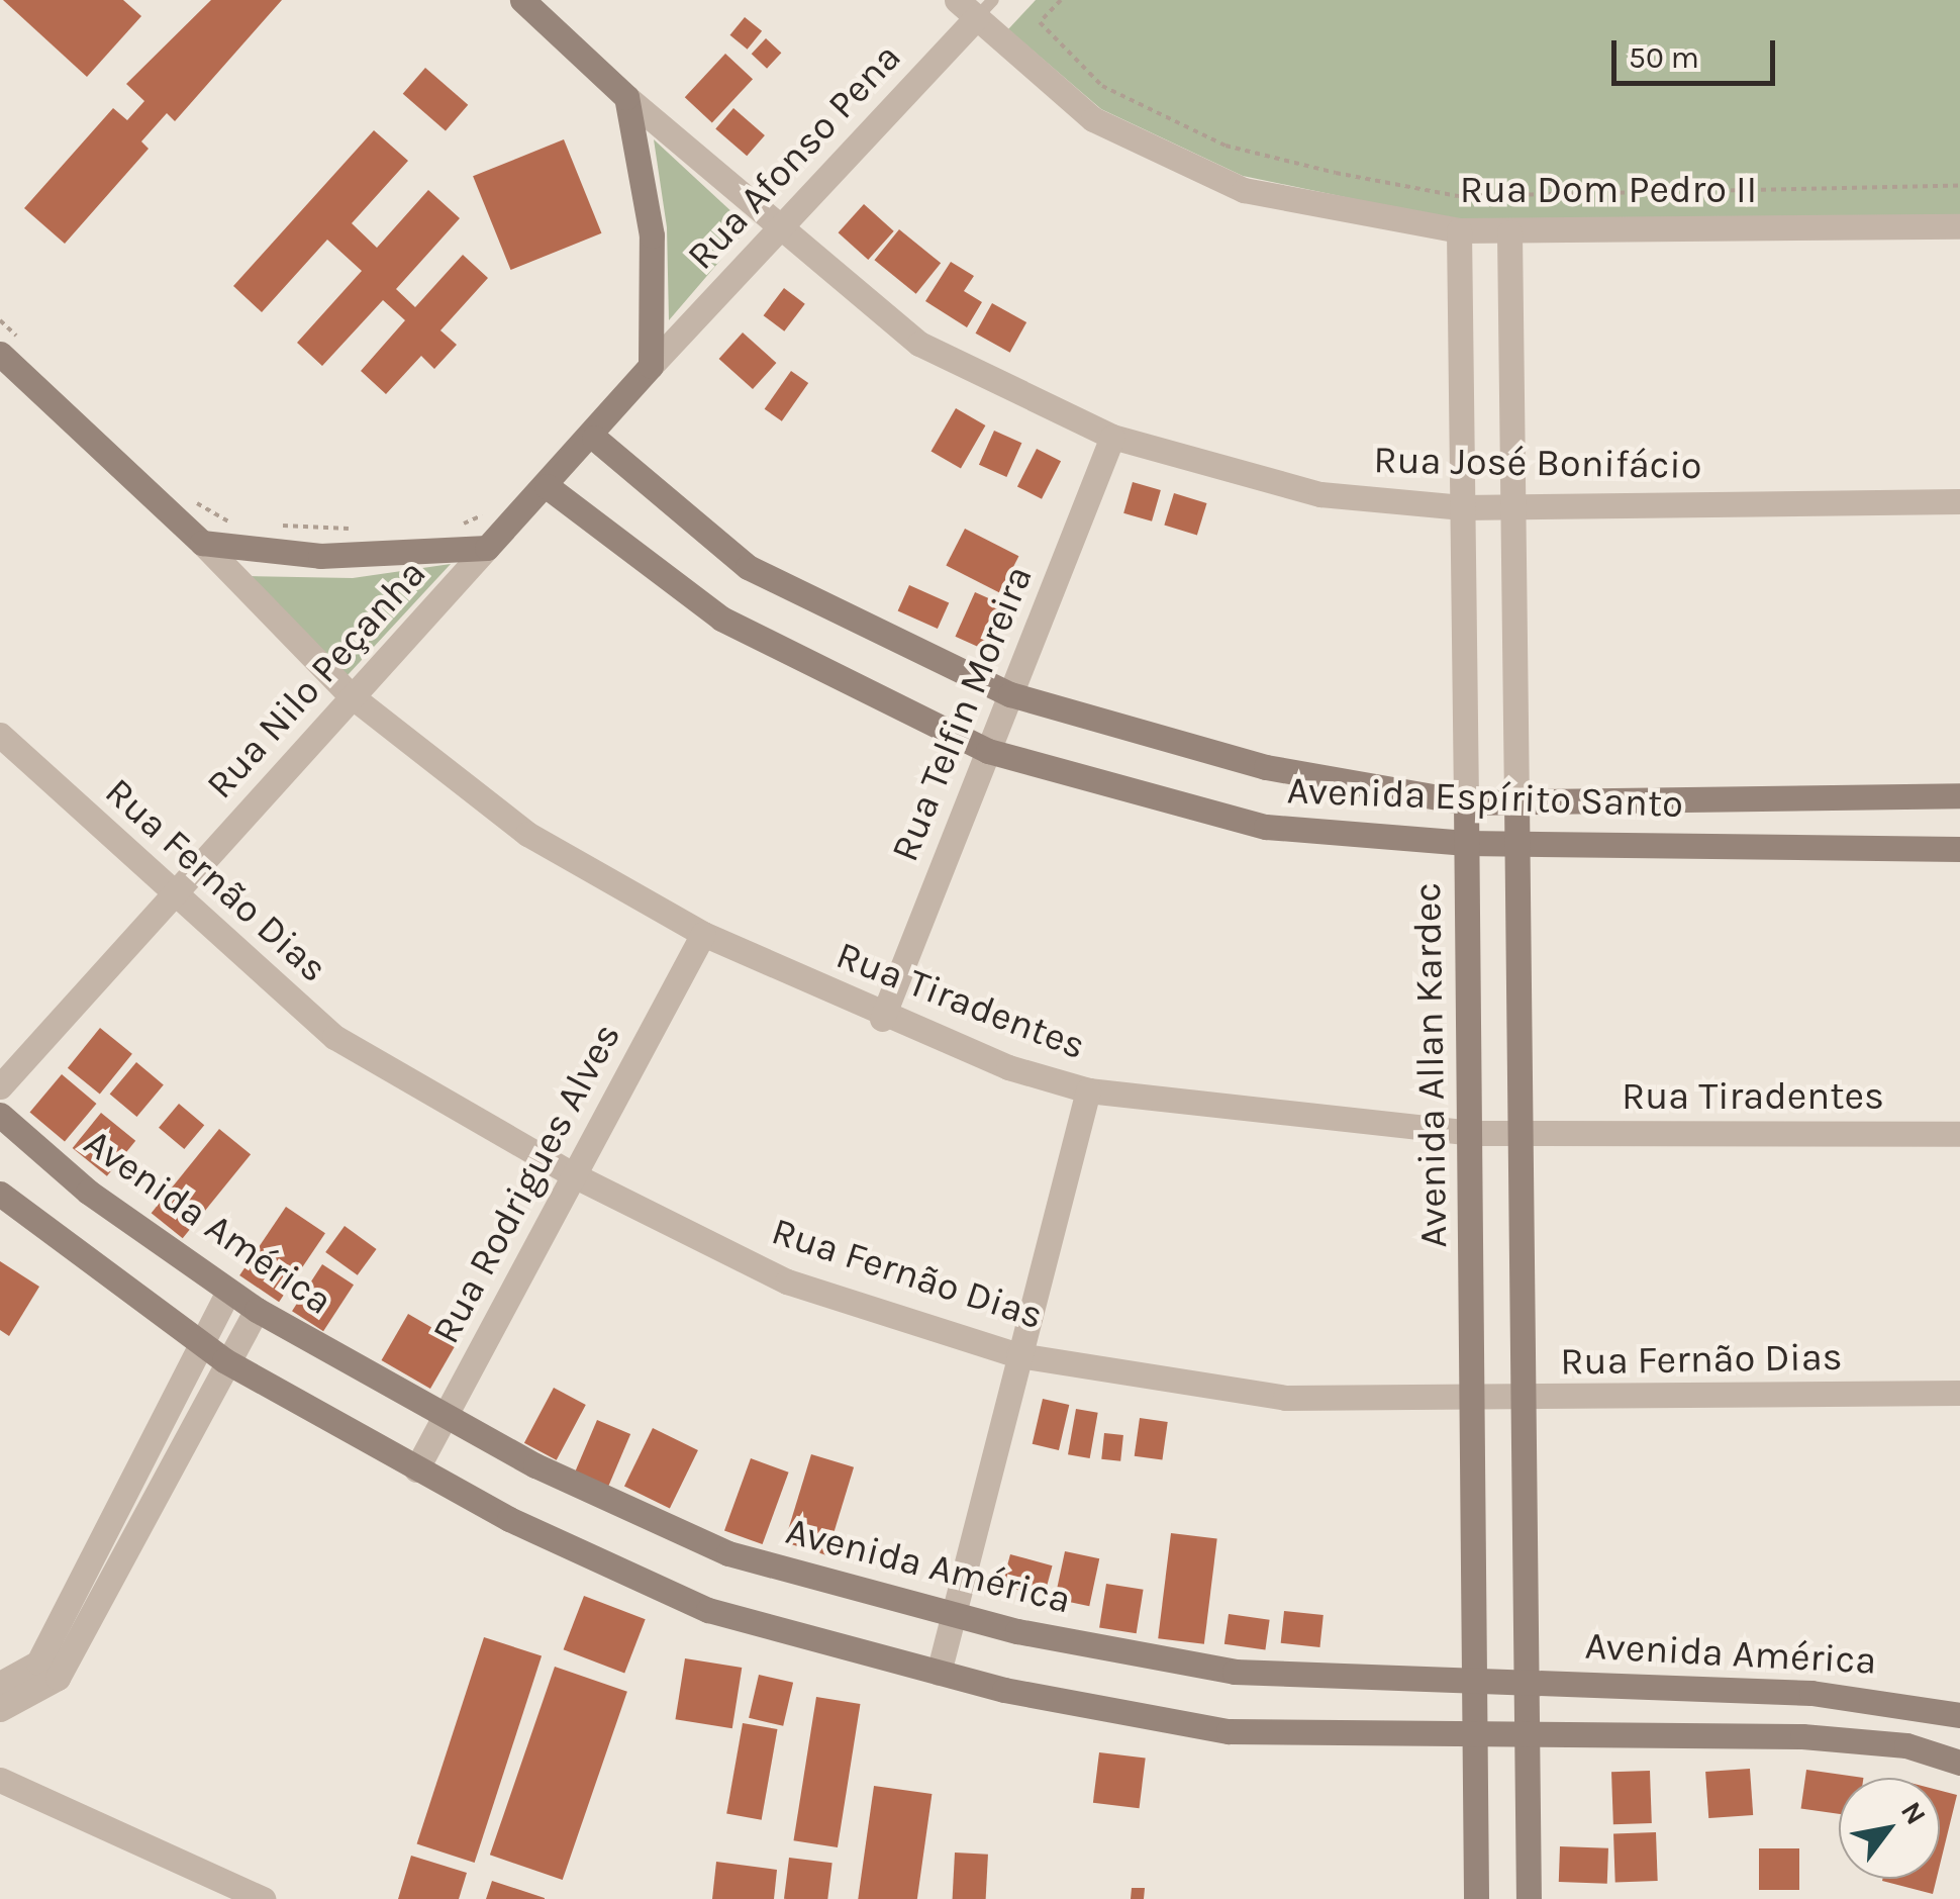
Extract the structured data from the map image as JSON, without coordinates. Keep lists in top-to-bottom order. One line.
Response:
{"streets":{"main road":["Avenida Espírito Santo","Avenida Allan Kardec","Avenida América"],"street":["Rua Afonso Pena","Rua Dom Pedro II","Rua José Bonifácio","Rua Nilo Peçanha","Rua Telfin Moreira","Rua Fernão Dias","Rua Tiradentes","Rua Rodrigues Alves"]},"crossings":[["Rua Afonso Pena","Rua Dom Pedro II"],["Rua Afonso Pena","Rua José Bonifácio"],["Rua Dom Pedro II","Avenida Allan Kardec"],["Rua José Bonifácio","Rua Telfin Moreira"],["Rua José Bonifácio","Avenida Allan Kardec"],["Rua Nilo Peçanha","Rua Fernão Dias"],["Rua Nilo Peçanha","Rua Tiradentes"],["Rua Telfin Moreira","Avenida Espírito Santo"],["Rua Telfin Moreira","Rua Tiradentes"],["Avenida Espírito Santo","Avenida Allan Kardec"],["Rua Fernão Dias","Avenida Allan Kardec"],["Rua Fernão Dias","Rua Rodrigues Alves"],["Rua Tiradentes","Avenida Allan Kardec"],["Rua Tiradentes","Rua Rodrigues Alves"],["Avenida Allan Kardec","Avenida América"],["Rua Rodrigues Alves","Avenida América"]],"scale_bar":"50 m","north":"top right"}
